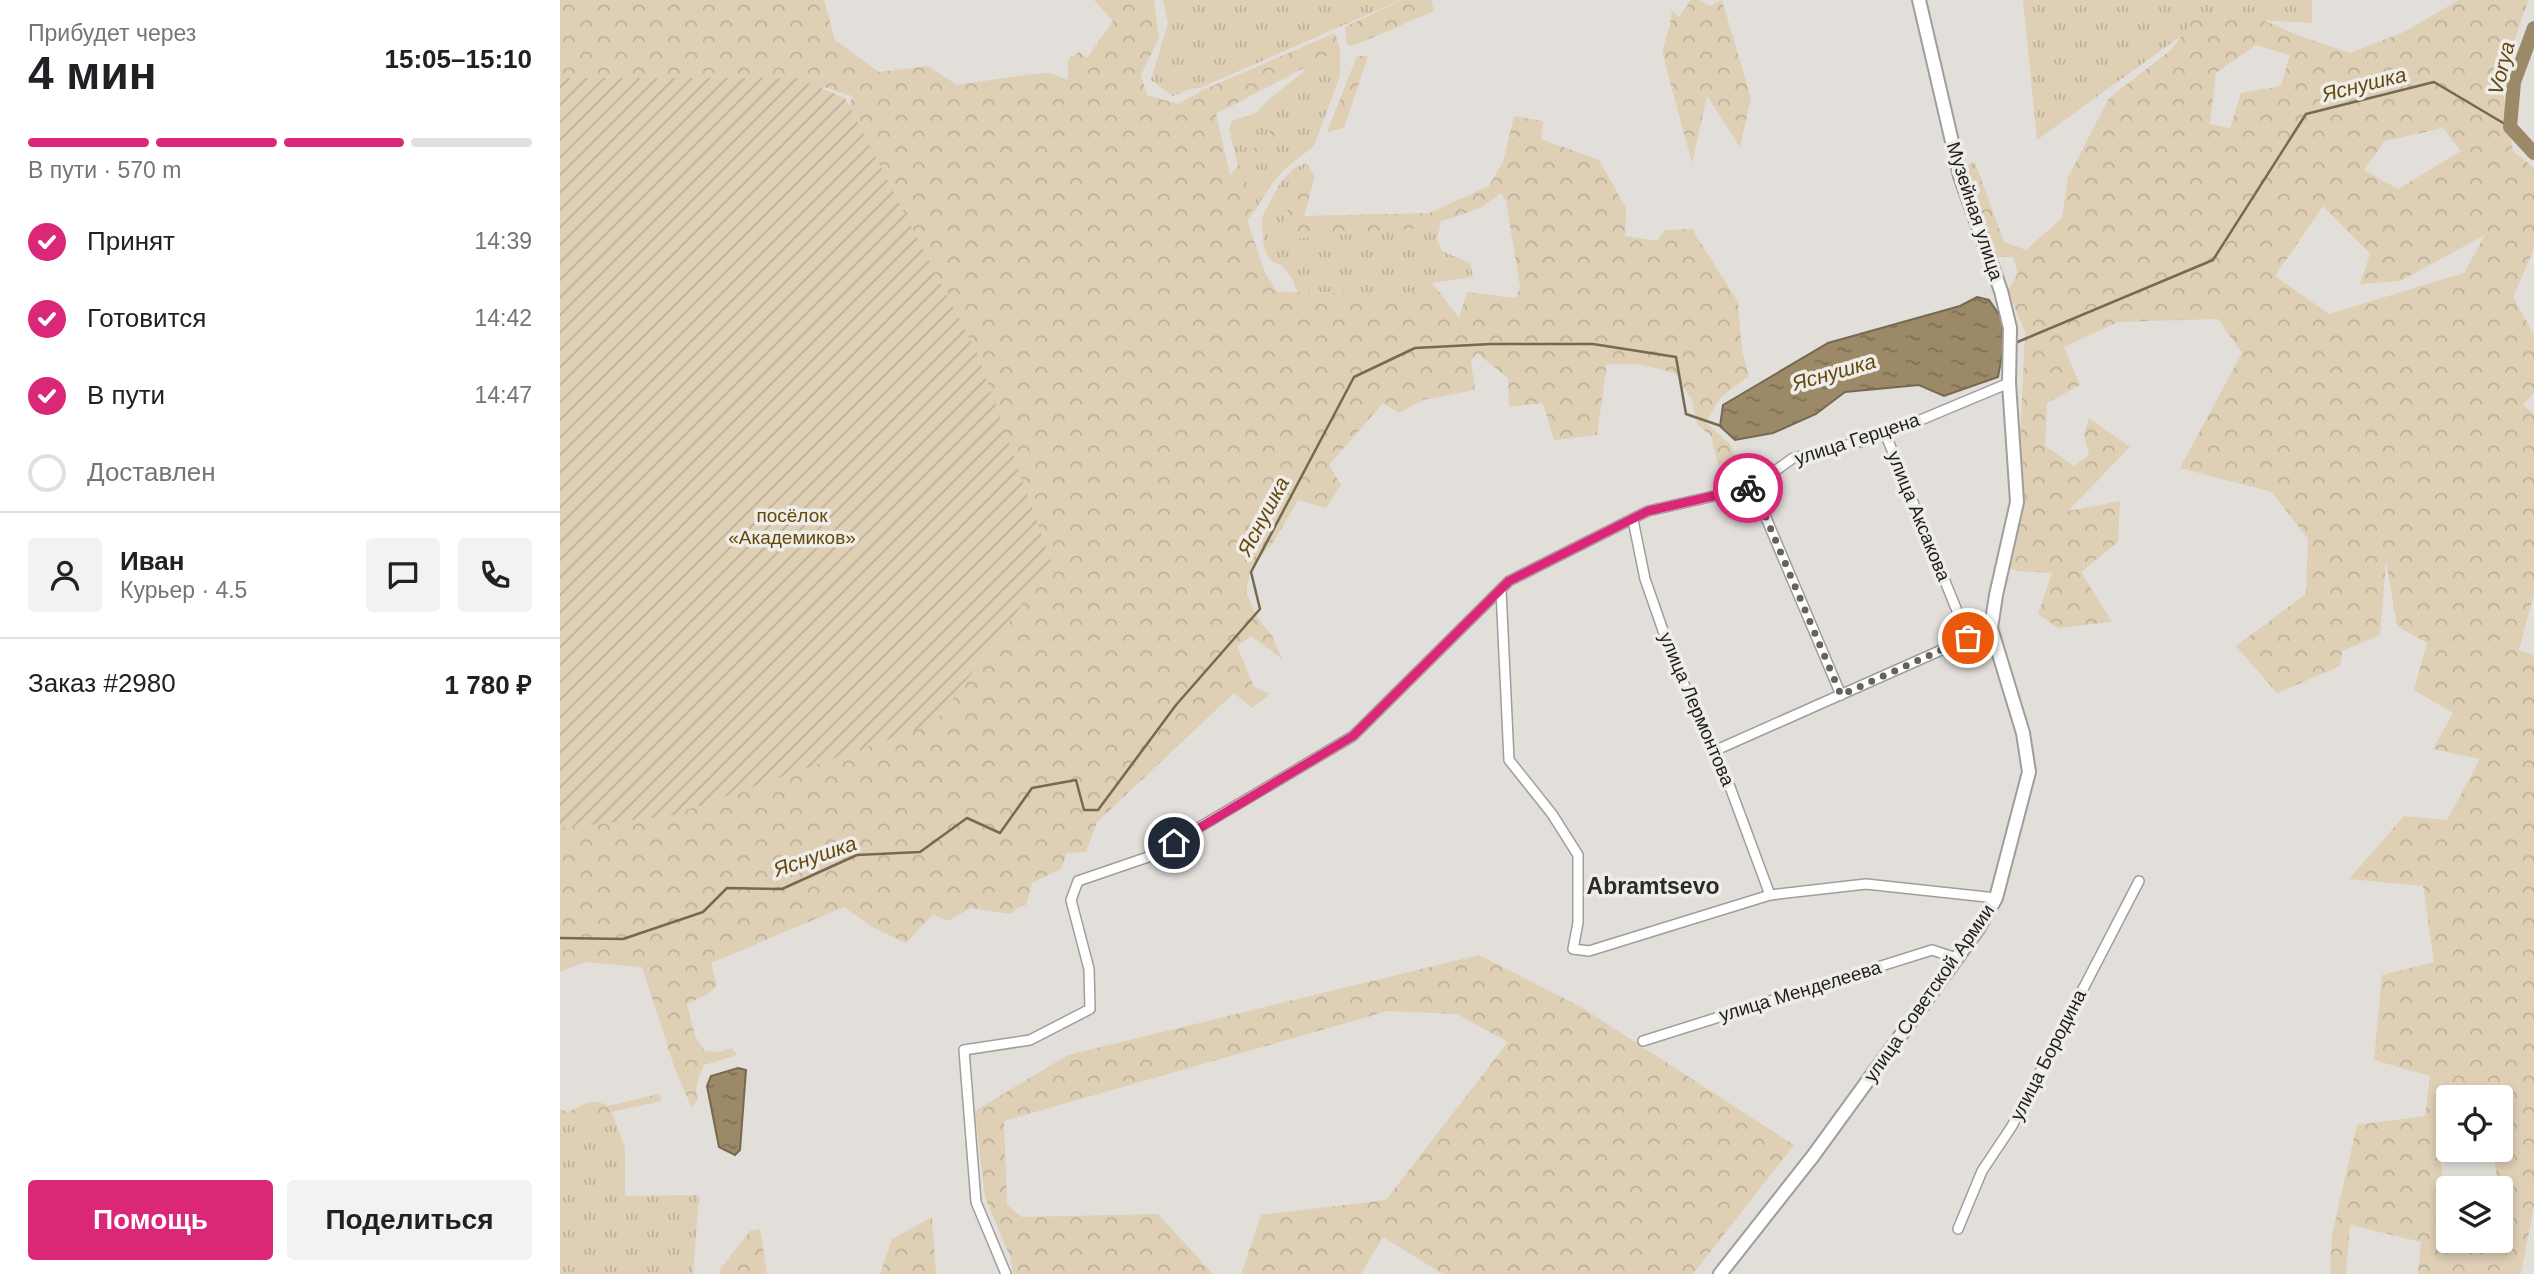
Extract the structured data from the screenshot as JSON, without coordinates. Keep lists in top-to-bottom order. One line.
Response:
{"streets":{"street":["Музейная улица","улица Герцена","улица Аксакова","улица Лермонтова","улица Менделеева","улица Советской Армии","улица Бородина"]},"crossings":[["Музейная улица","улица Герцена"],["Музейная улица","улица Советской Армии"],["улица Герцена","улица Аксакова"],["улица Герцена","улица Лермонтова"],["улица Герцена","улица Советской Армии"],["улица Менделеева","улица Советской Армии"]],"districts":["Abramtsevo"],"water":["Vorya","Яснушка"],"parks":["посёлок «Академиков»"],"page":{"heading":["4 мин","Прибудет через","15:05–15:10"],"panel":["Иван","Курьер · 4.5","Заказ #2980","1 780 ₽"],"bar":"В пути · 570 m","list":[["Принят","14:39"],["Готовится","14:42"],["В пути","14:47"],"Доставлен"],"buttons":["Помощь","Поделиться"]}}
